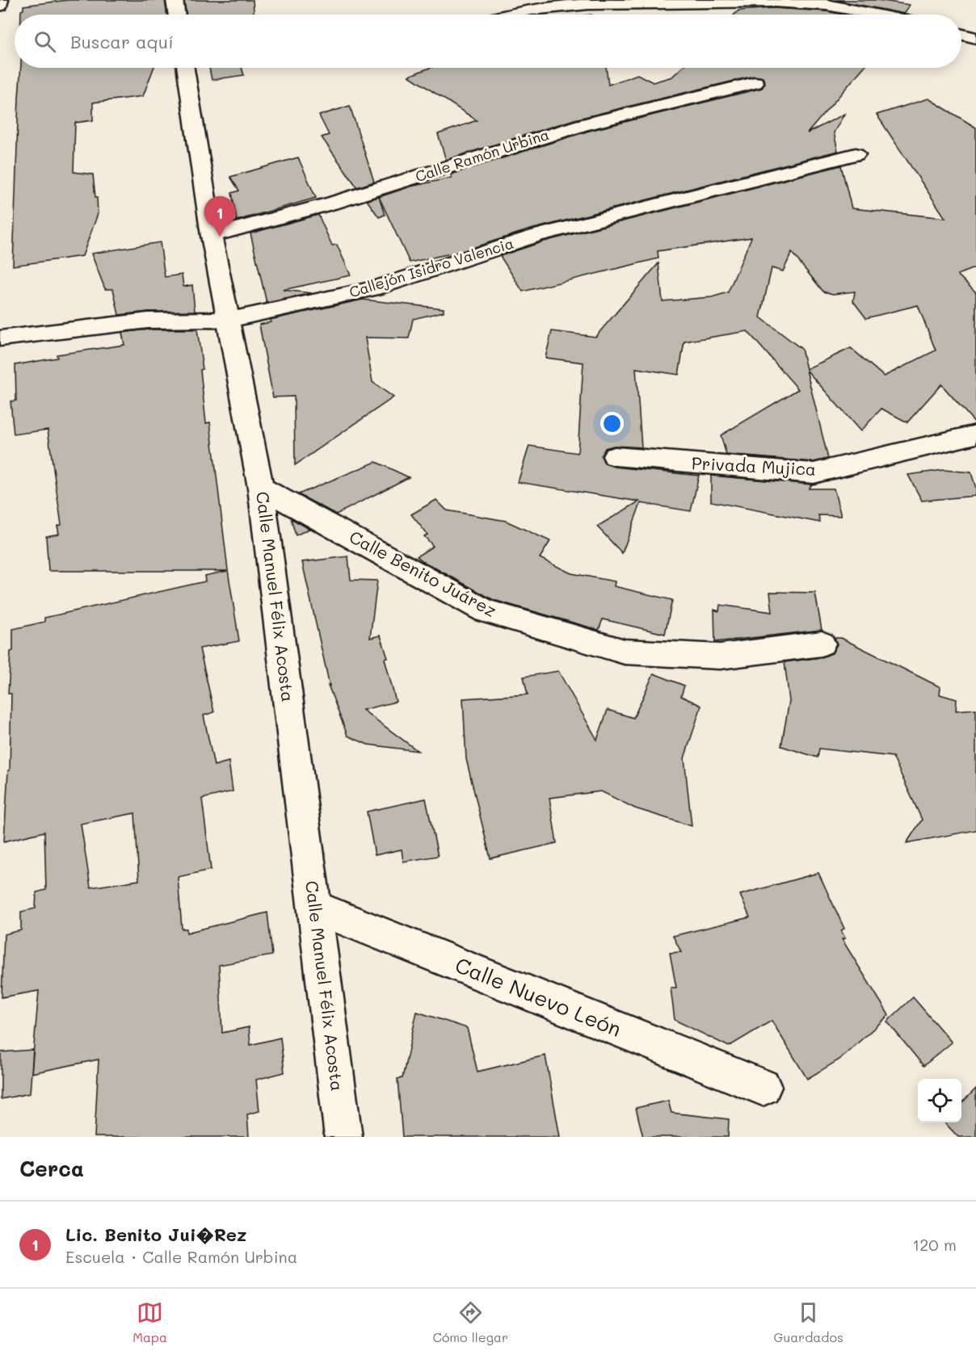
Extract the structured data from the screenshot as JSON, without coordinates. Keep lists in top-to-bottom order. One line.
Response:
{"streets":{"street":["Calle Ramón Urbina","Callejón Isidro Valencia","Privada Mujica","Calle Benito Juárez","Calle Manuel Félix Acosta","Calle Nuevo León"]},"crossings":[["Calle Ramón Urbina","Calle Manuel Félix Acosta"],["Callejón Isidro Valencia","Calle Manuel Félix Acosta"],["Calle Benito Juárez","Calle Manuel Félix Acosta"],["Calle Manuel Félix Acosta","Calle Nuevo León"]],"page":{"search":"Buscar aquí","pins":"1","heading":"Cerca","list":[{"mark":"1","name":"Lic. Benito Jui�Rez","note":"Escuela · Calle Ramón Urbina","value":"120 m"}],"nav":["Mapa","Cómo llegar","Guardados"]}}
